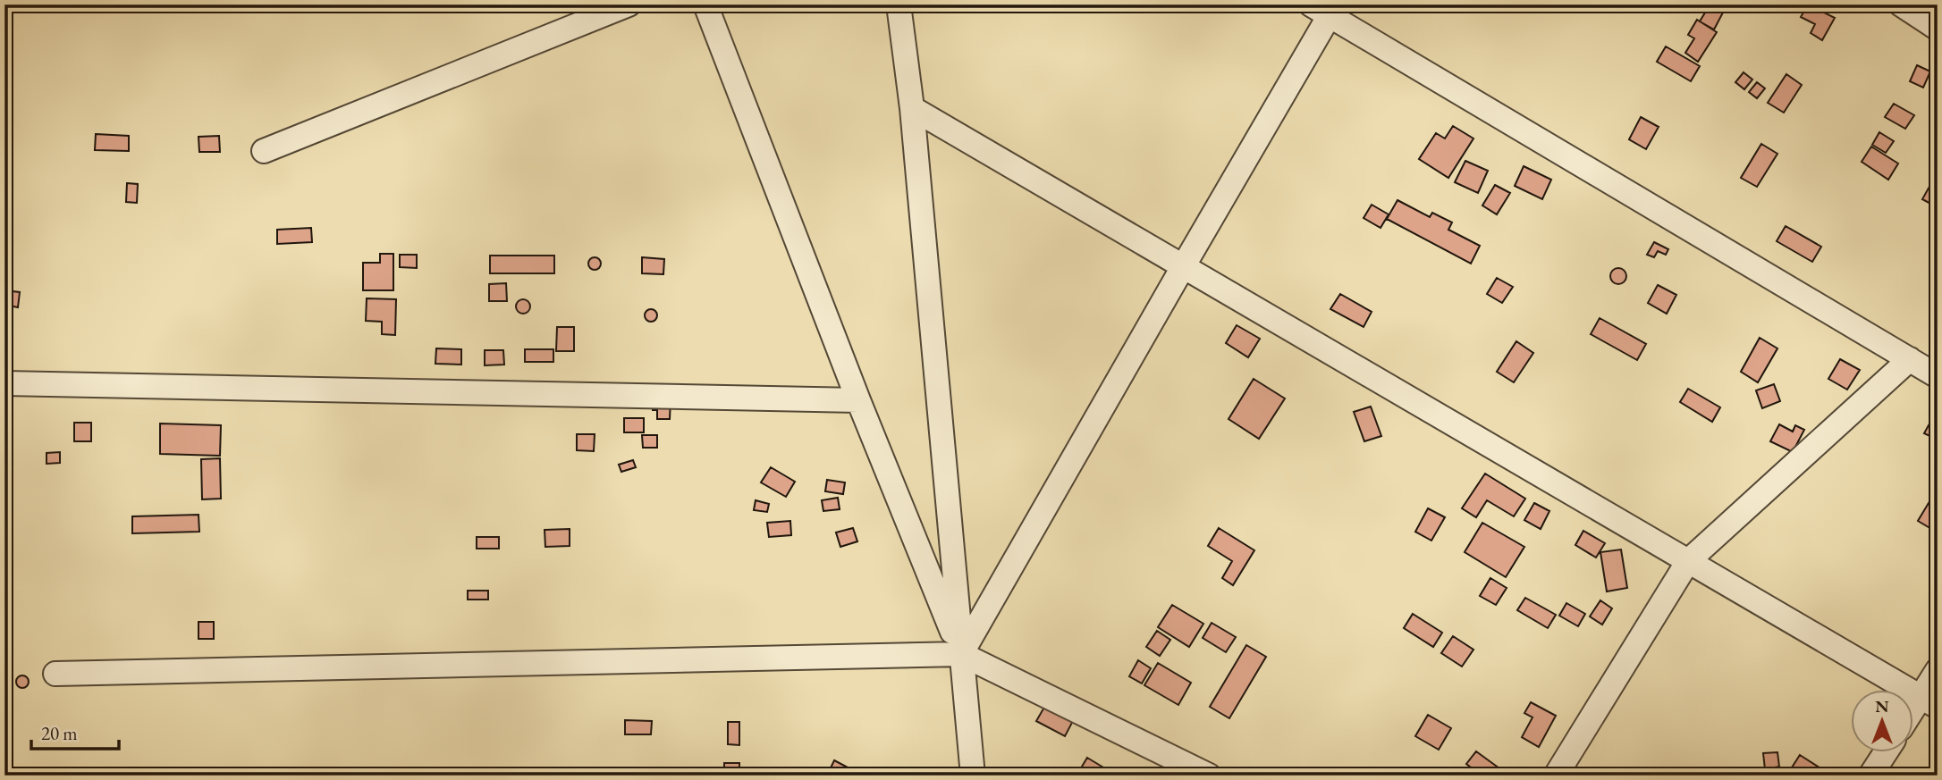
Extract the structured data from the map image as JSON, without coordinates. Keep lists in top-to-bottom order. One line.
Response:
{"scale_bar":"20 m","north":"top"}
